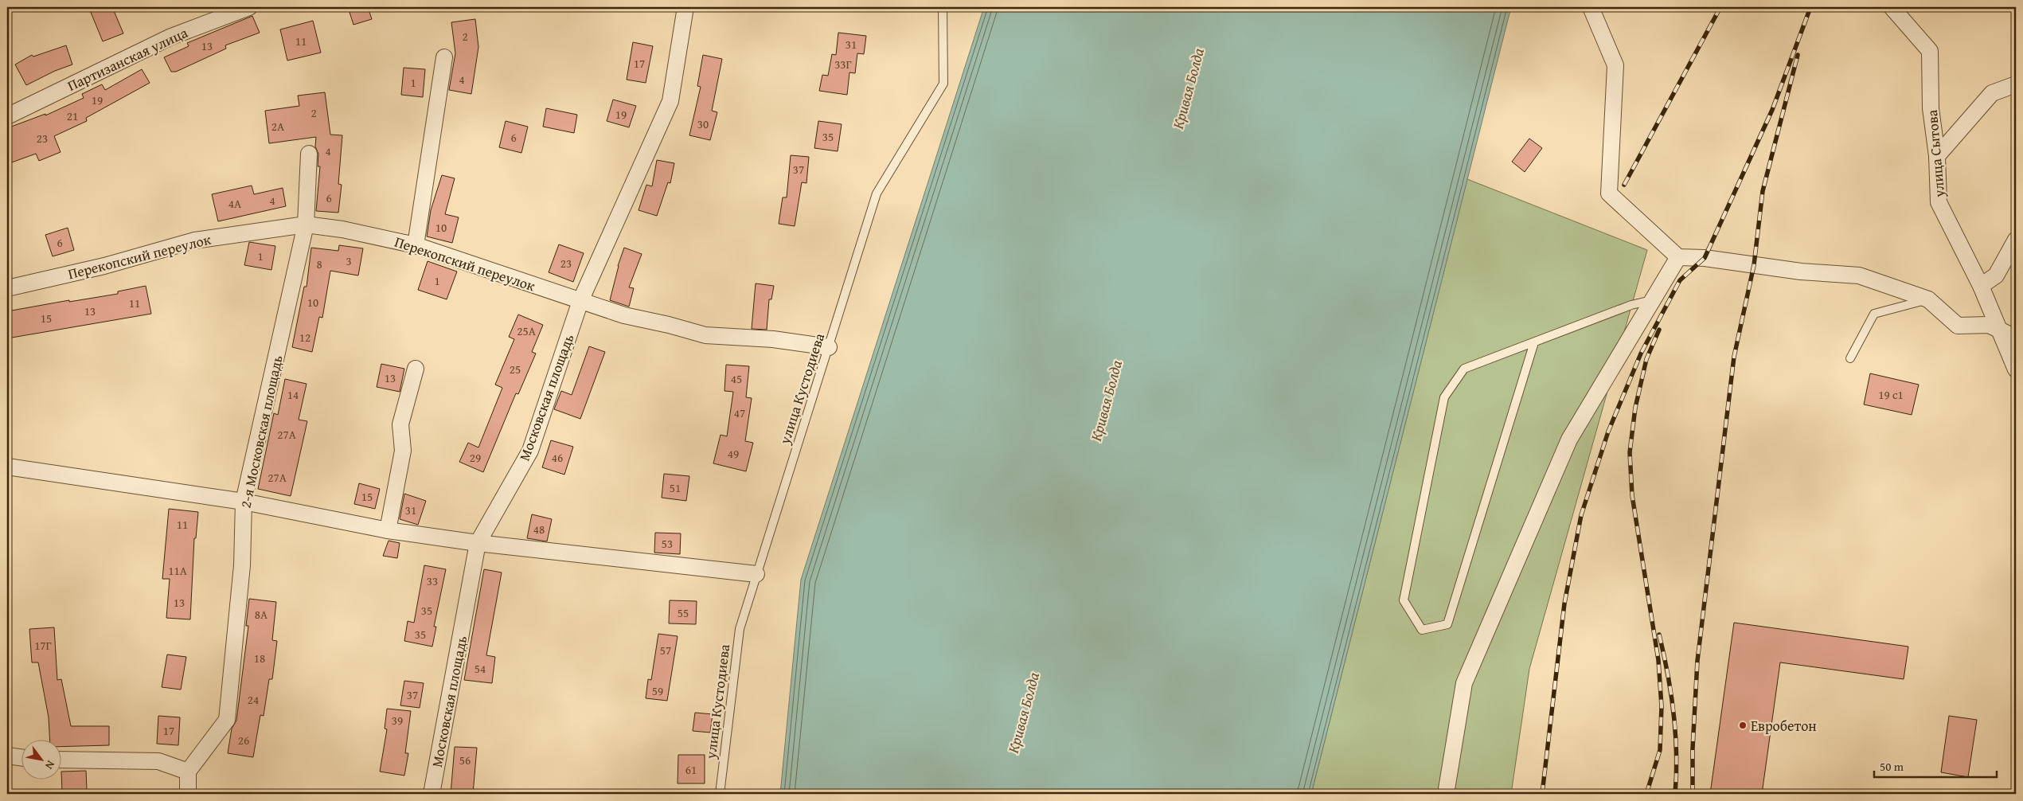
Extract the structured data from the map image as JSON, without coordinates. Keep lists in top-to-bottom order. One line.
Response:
{"streets":{"street":["Партизанская улица","улица Сытова","Перекопский переулок","Московская площадь","2-я Московская площадь"],"lane":["улица Кустодиева"]},"crossings":[["Перекопский переулок","улица Кустодиева"],["Перекопский переулок","Московская площадь"],["Перекопский переулок","2-я Московская площадь"]],"water":["Кривая Болда"],"places":["Евробетон"],"house_numbers":["2","11","31","13","17","33Г","4","1","19","2","19","21","30","2А","35","6","23","4","37","6","4","4А","10","6","1","3","23","8","1","10","11","13","15","25А","12","25","13","45","14","19 с1","47","27А","49","29","46","27А","51","15","31","11","48","53","11А","33","13","35","55","8А","35","17Г","57","18","54","59","37","24","39","17","26","56","61"],"scale_bar":"50 m","north":"bottom right"}
